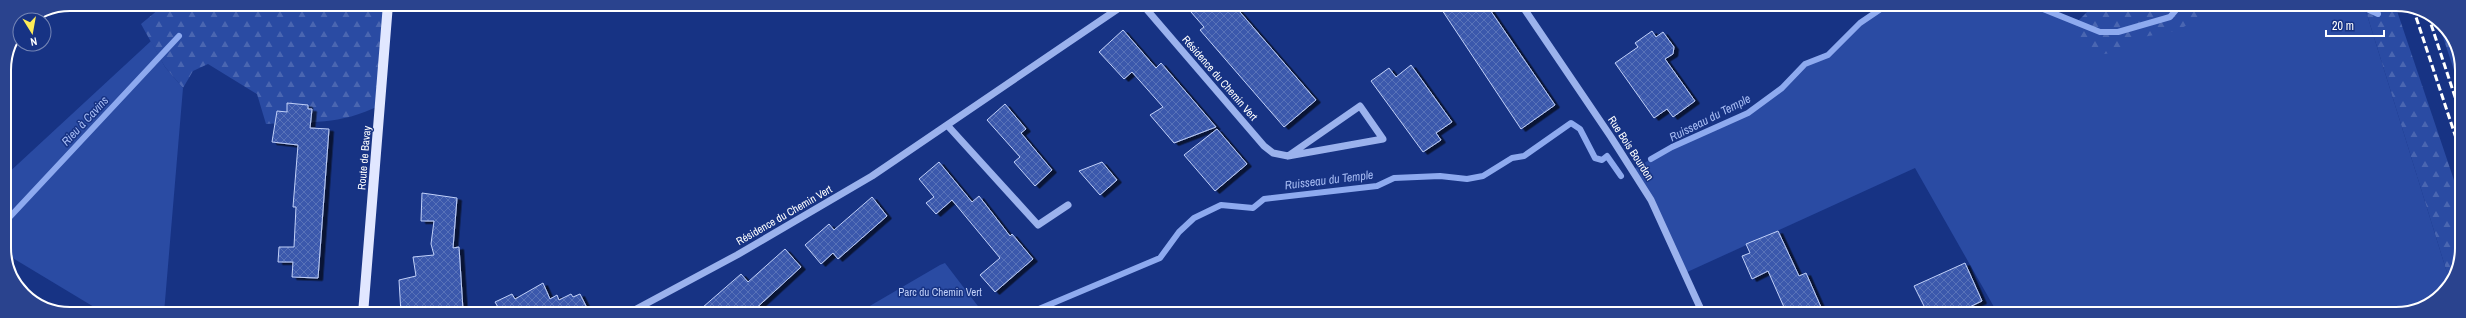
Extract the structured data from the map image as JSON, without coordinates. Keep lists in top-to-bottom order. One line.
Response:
{"streets":{"main road":["Route de Bavay"],"street":["Résidence du Chemin Vert","Rue Bois Bourdon"]},"water":["Ruisseau du Temple","Rieu à Cavins"],"parks":["Parc du Chemin Vert"],"scale_bar":"20 m","north":"bottom"}
